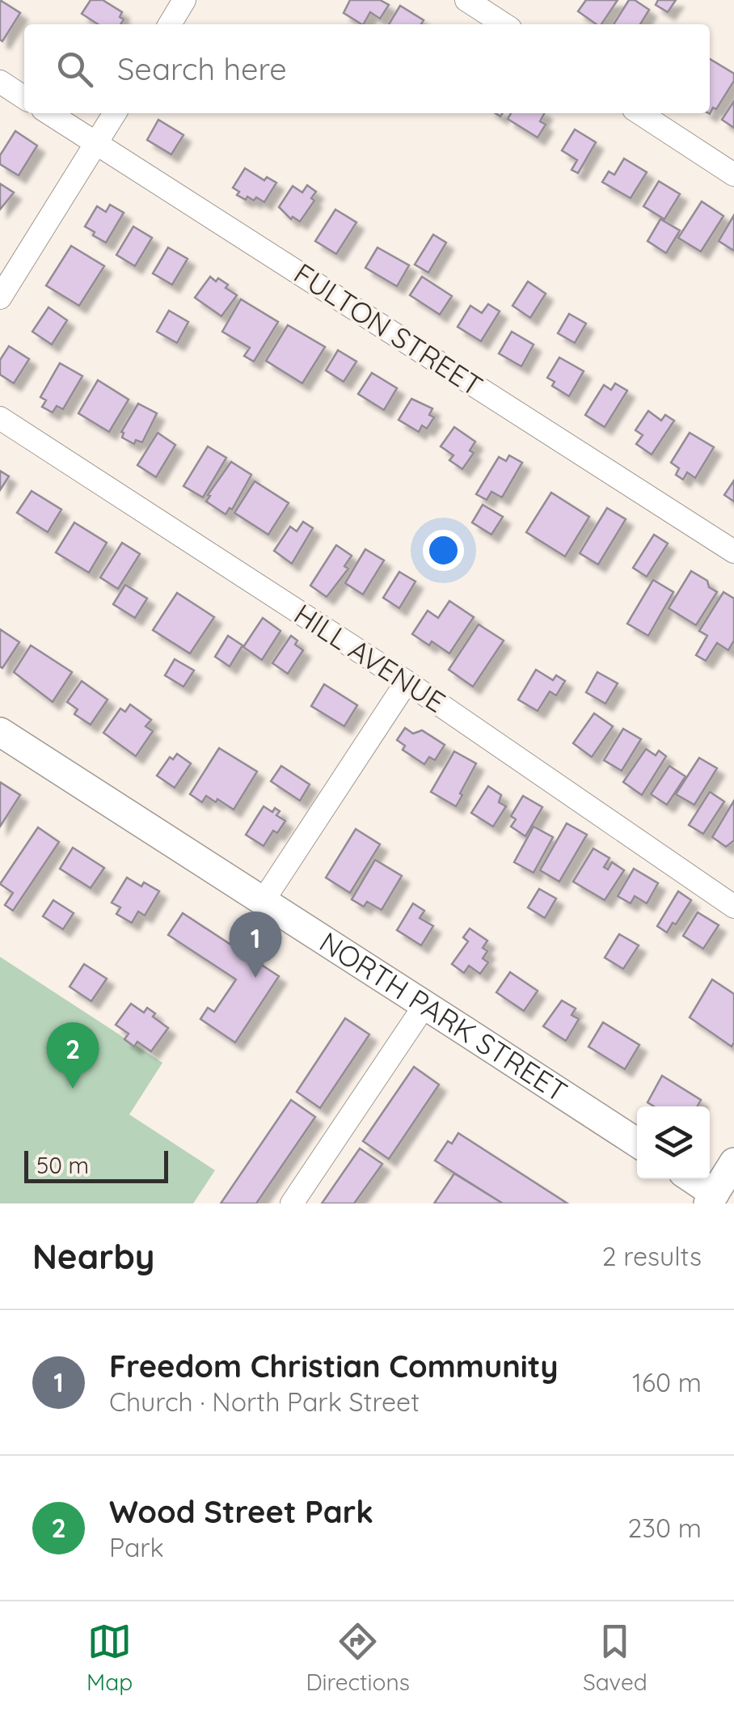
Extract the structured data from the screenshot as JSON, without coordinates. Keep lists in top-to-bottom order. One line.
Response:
{"streets":{"main road":["NORTH PARK STREET"],"street":["FULTON STREET","HILL AVENUE"]},"scale_bar":"50 m","page":{"search":"Search here","pins":["1","2"],"scale":"50 m","heading":["Nearby","2 results"],"list":[{"mark":"1","name":"Freedom Christian Community","note":"Church · North Park Street","value":"160 m"},{"mark":"2","name":"Wood Street Park","note":"Park","value":"230 m"}],"nav":["Map","Directions","Saved"]}}
